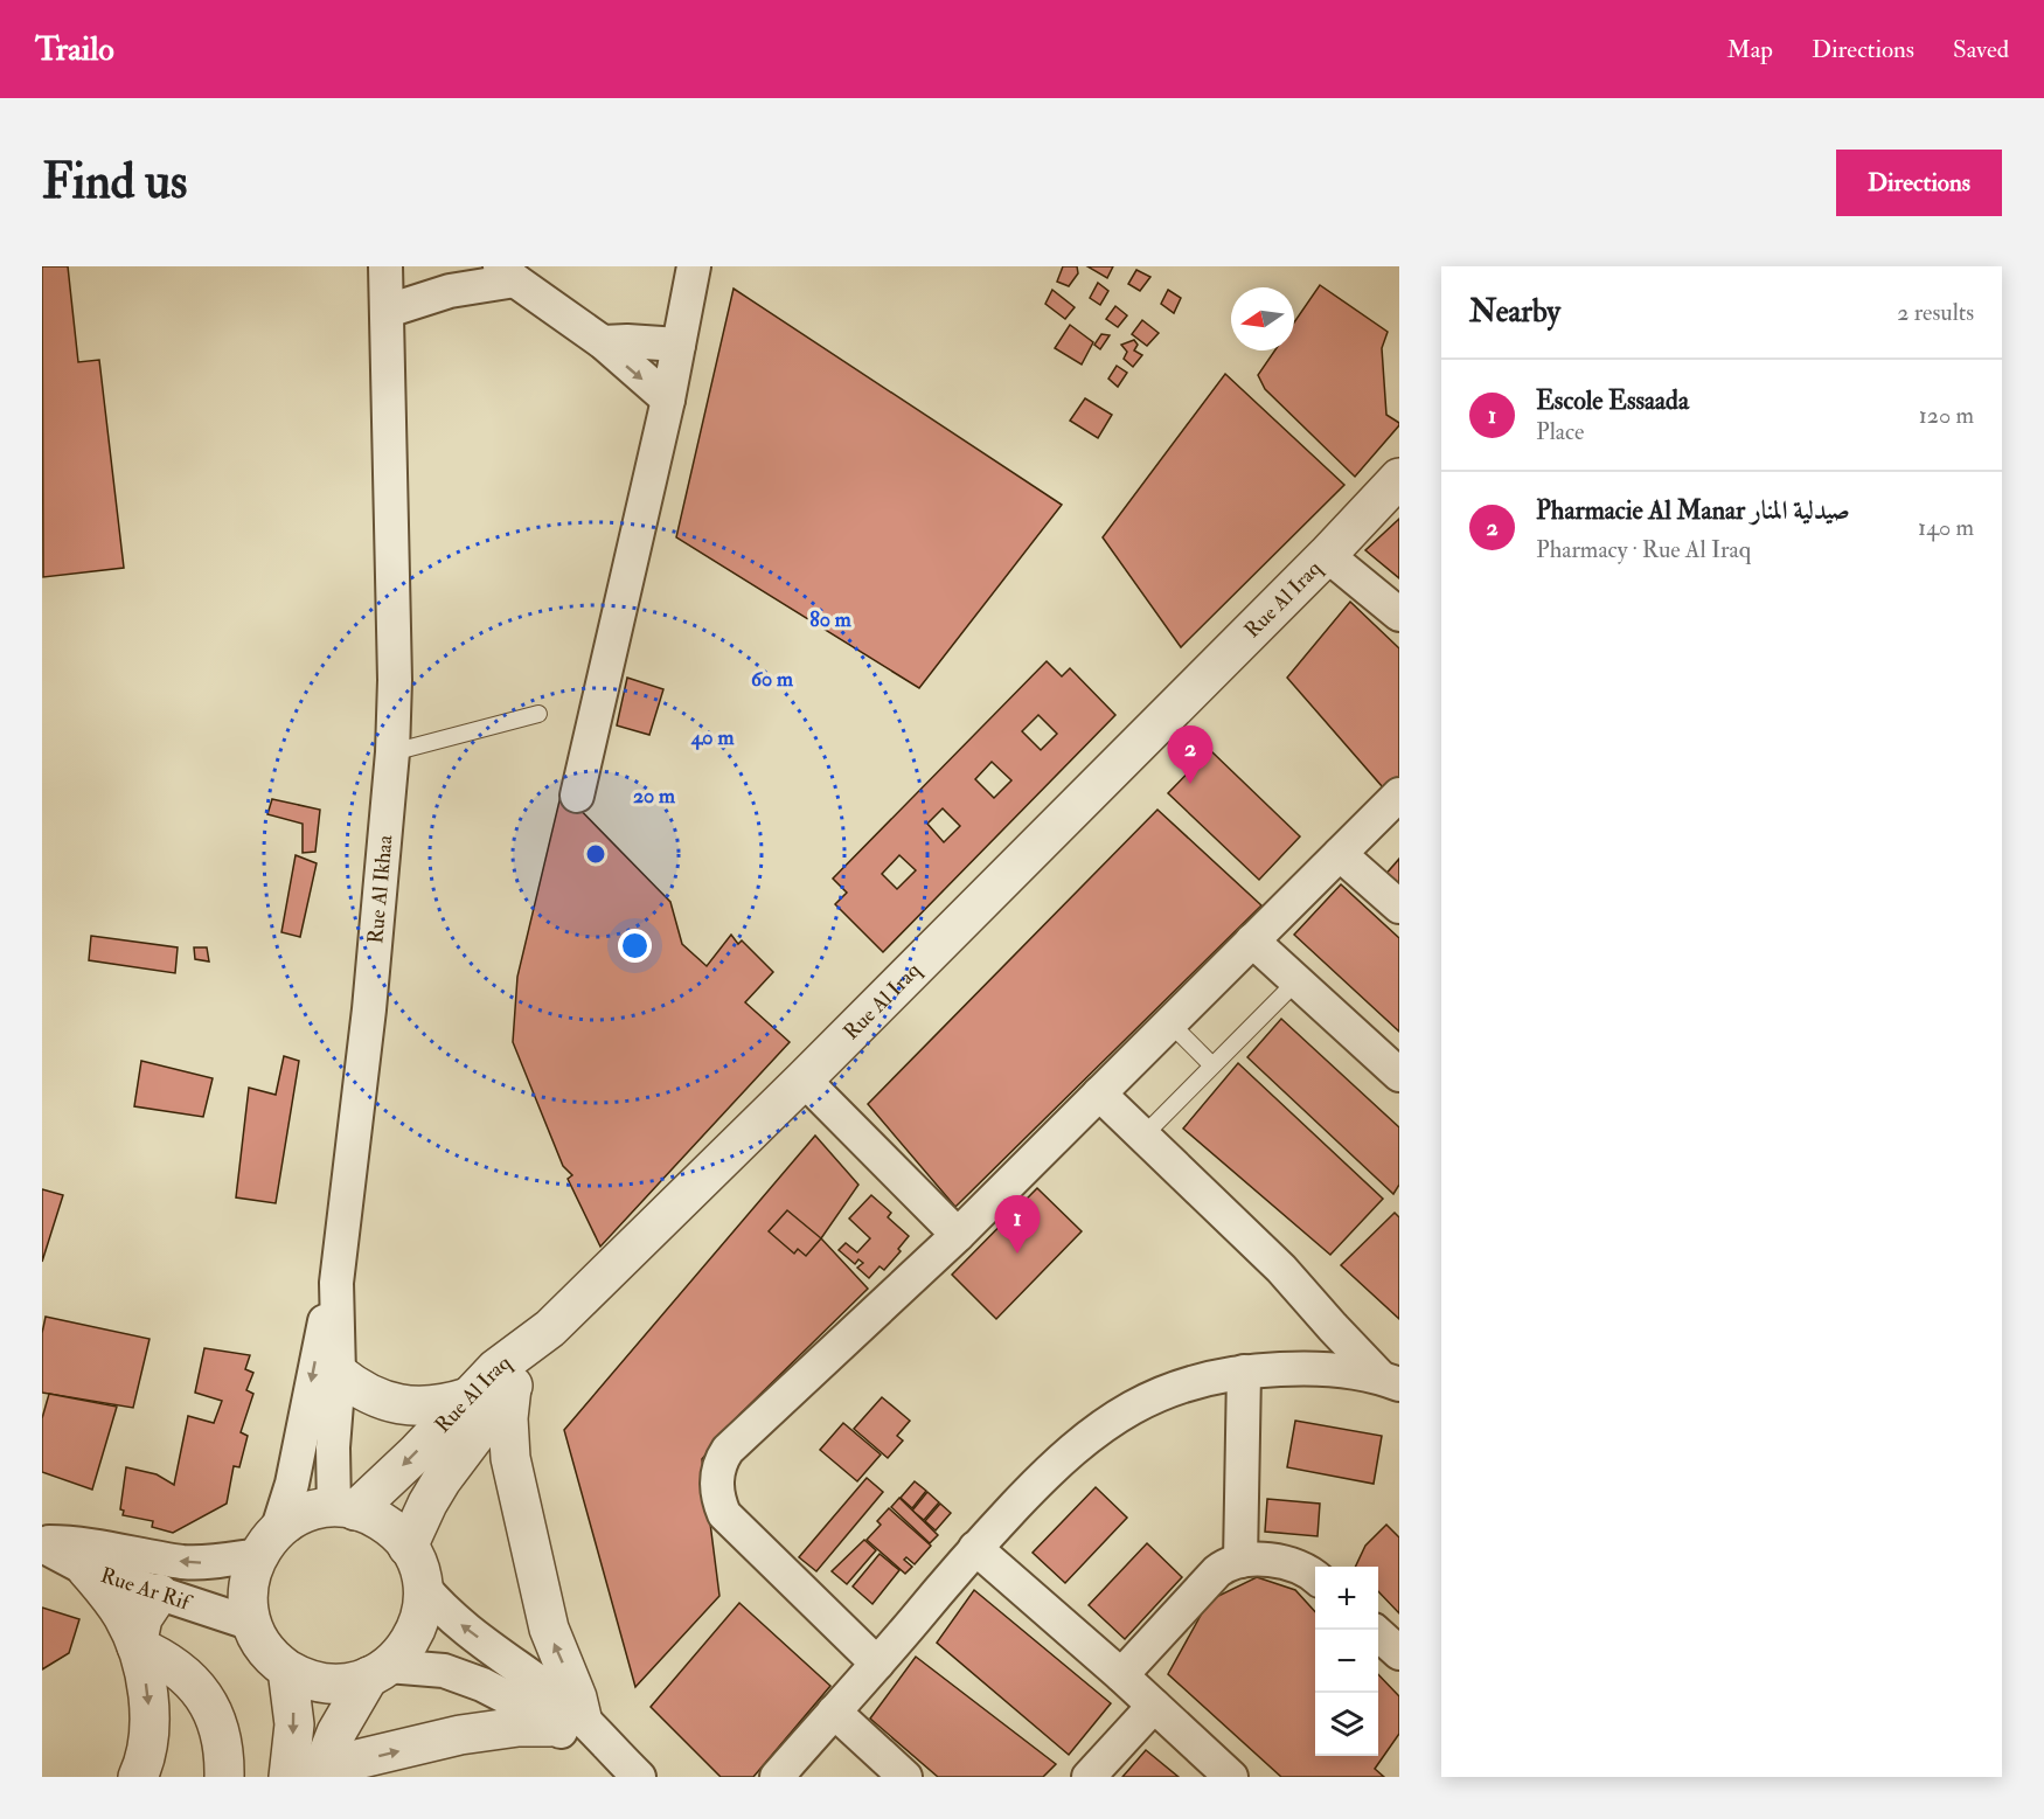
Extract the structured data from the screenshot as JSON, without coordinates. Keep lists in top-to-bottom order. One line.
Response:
{"streets":{"street":["Rue Al Iraq","Rue Al Ikhaa","Rue Ar Rif"]},"crossings":[["Rue Al Iraq","Rue Al Ikhaa"],["Rue Al Iraq","Rue Ar Rif"],["Rue Al Ikhaa","Rue Ar Rif"]],"north":"left","page":{"header":"Trailo","nav":["Map","Directions","Saved"],"buttons":"Directions","title":"Find us","heading":["Nearby","2 results"],"list":[{"mark":"1","name":"Escole Essaada","note":"Place","value":"120 m"},{"mark":"2","name":"Pharmacie Al Manar صيدلية المنار","note":"Pharmacy · Rue Al Iraq","value":"140 m"}],"pins":["2","1"],"map_buttons":["+","−"]},"rings":["80 m","60 m","40 m","20 m"]}
